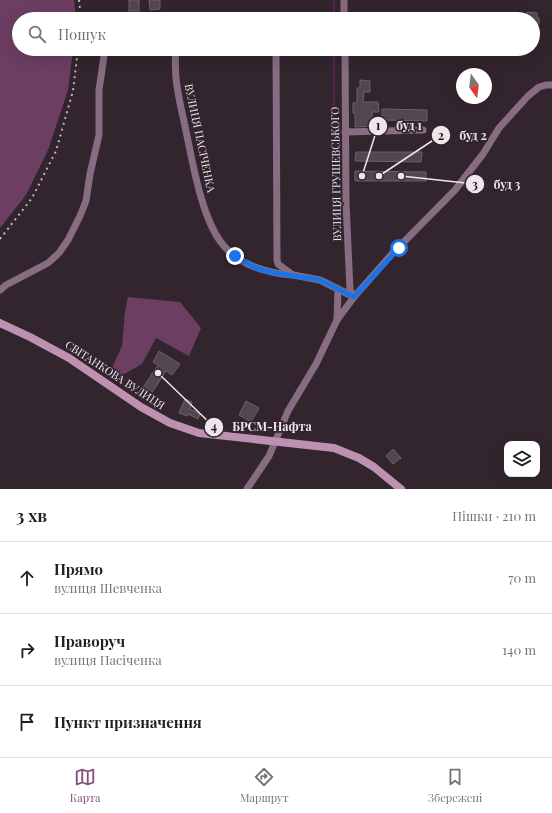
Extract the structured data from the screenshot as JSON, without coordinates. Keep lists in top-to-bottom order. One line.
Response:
{"streets":{"main road":["СВІТАНКОВА ВУЛИЦЯ"],"street":["ВУЛИЦЯ ПАСІЧЕНКА","ВУЛИЦЯ ГРУШЕВСЬКОГО"]},"crossings":[["ВУЛИЦЯ ПАСІЧЕНКА","ВУЛИЦЯ ГРУШЕВСЬКОГО"]],"places":["буд 1","буд 2","буд 3","БРСМ-Нафта"],"north":"bottom","page":{"search":"Пошук","heading":["3 хв","Пішки · 210 m"],"list":[["Прямо","вулиця Шевченка","70 m"],["Праворуч","вулиця Пасіченка","140 m"],"Пункт призначення"],"nav":["Карта","Маршрут","Збережені"]}}
